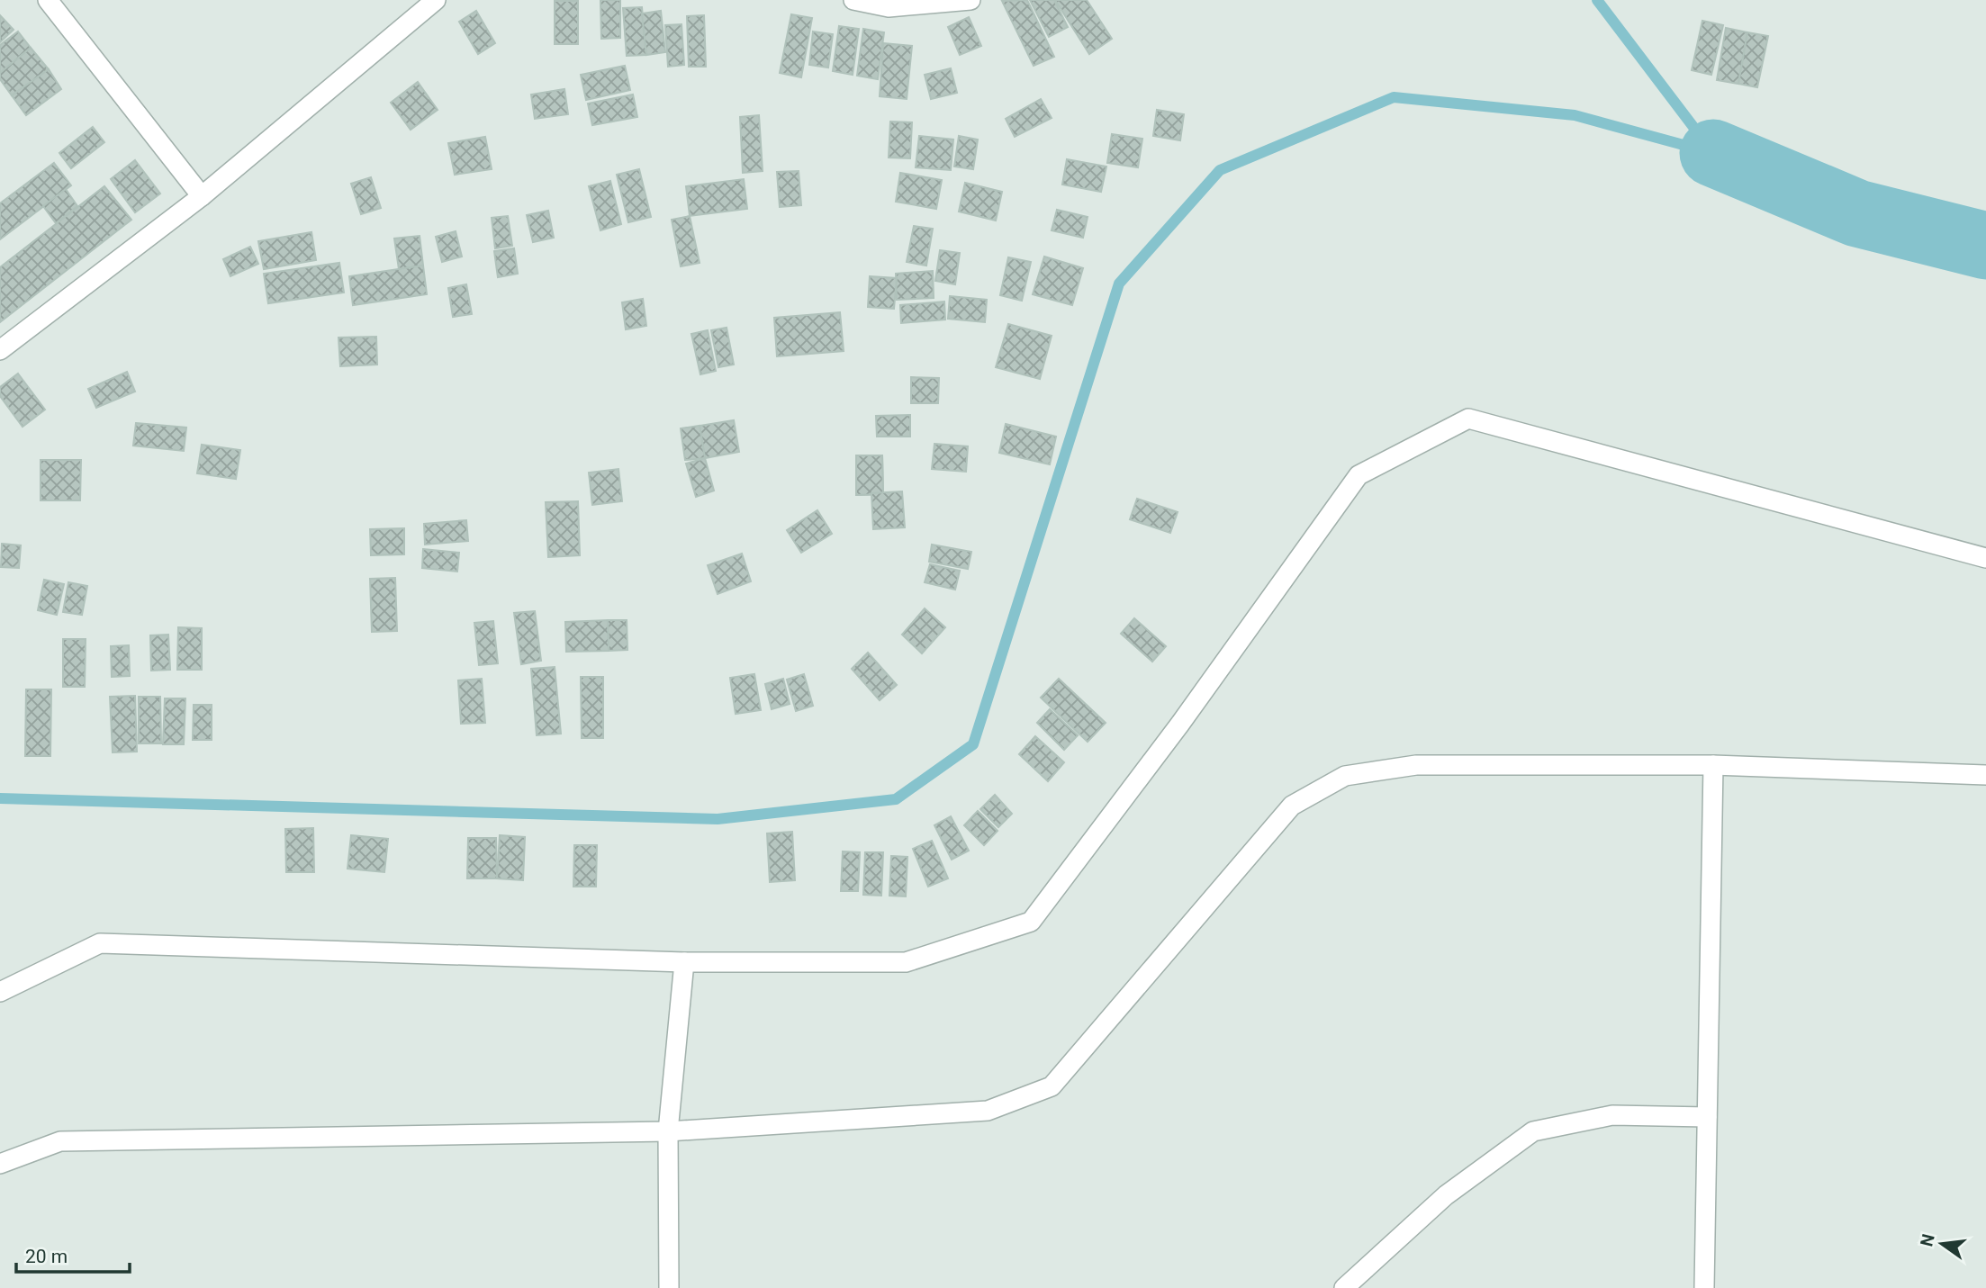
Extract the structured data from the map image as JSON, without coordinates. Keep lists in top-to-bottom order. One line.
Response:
{"scale_bar":"20 m","north":"left"}
